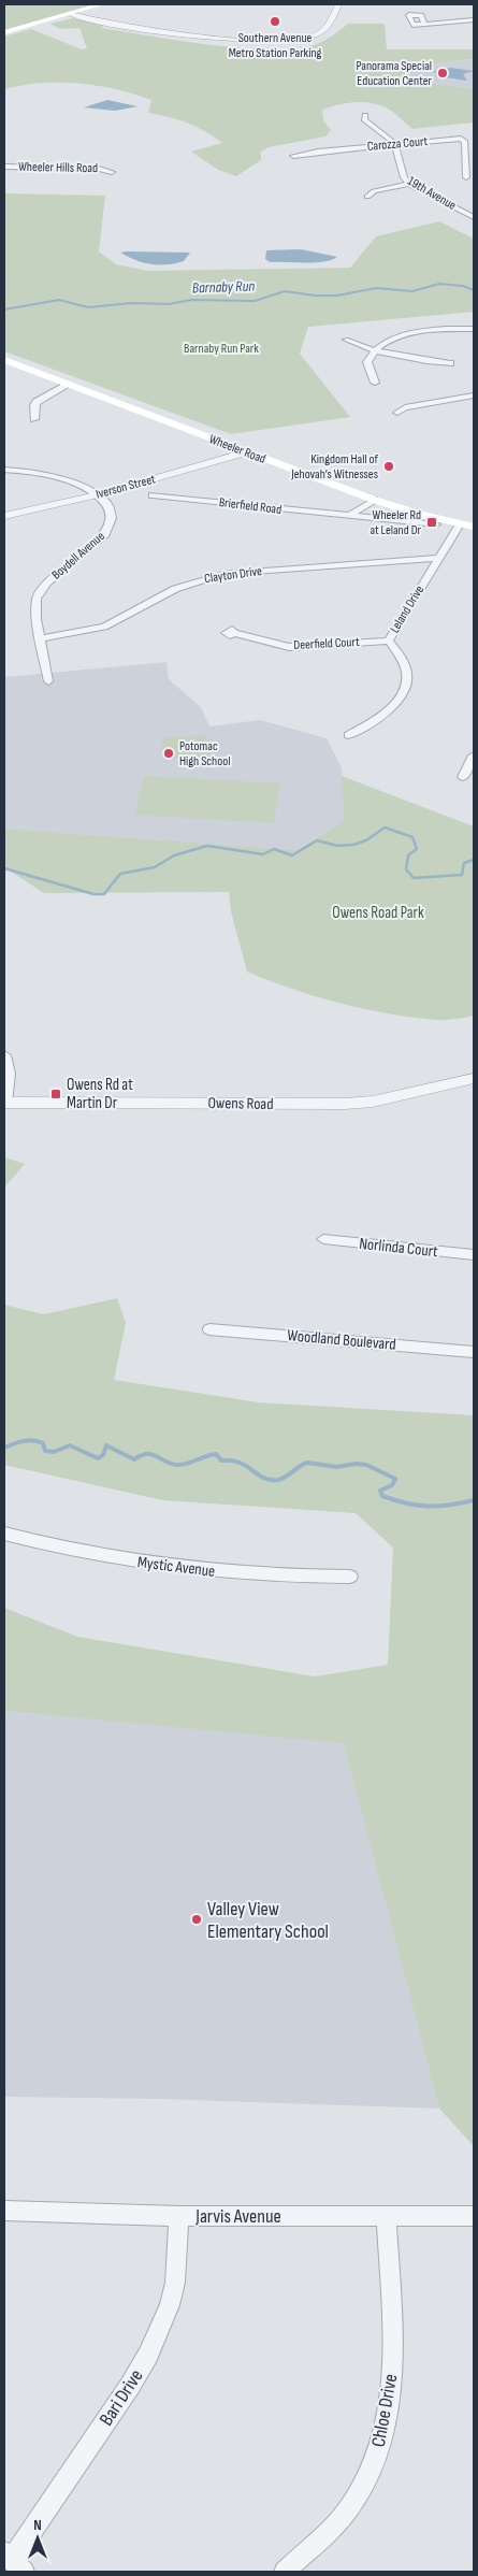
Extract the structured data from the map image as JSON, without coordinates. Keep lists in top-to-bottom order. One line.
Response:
{"streets":{"main road":["Wheeler Road"],"street":["Carozza Court","Wheeler Hills Road","19th Avenue","Iverson Street","Brierfield Road","Boydell Avenue","Clayton Drive","Leland Drive","Deerfield Court","Owens Road","Norlinda Court","Woodland Boulevard","Mystic Avenue","Jarvis Avenue","Bari Drive","Chloe Drive"]},"crossings":[["Carozza Court","19th Avenue"],["Wheeler Road","Iverson Street"],["Wheeler Road","Leland Drive"],["Iverson Street","Boydell Avenue"],["Boydell Avenue","Clayton Drive"],["Clayton Drive","Leland Drive"],["Leland Drive","Deerfield Court"],["Jarvis Avenue","Bari Drive"],["Jarvis Avenue","Chloe Drive"]],"water":["Barnaby Run"],"parks":["Barnaby Run Park","Owens Road Park"],"places":{"other":["Southern Avenue Metro Station Parking","Panorama Special Education Center","Kingdom Hall of Jehovah’s Witnesses","Potomac High School","Valley View Elementary School"],"transit":["Wheeler Rd at Leland Dr","Owens Rd at Martin Dr"]},"north":"top"}
